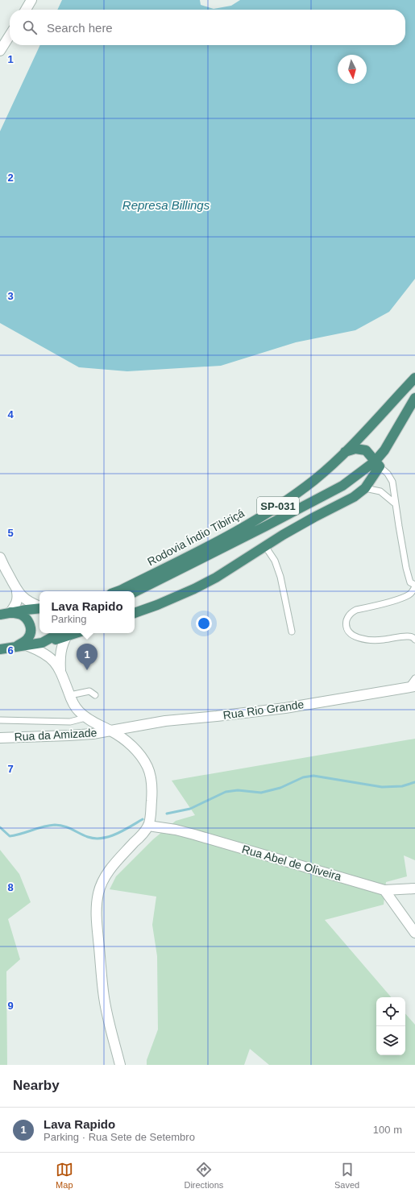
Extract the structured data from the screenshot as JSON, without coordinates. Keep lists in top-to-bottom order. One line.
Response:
{"streets":{"highway":["SP-031","Rodovia Índio Tibiriçá"],"street":["Rua Rio Grande","Rua da Amizade","Rua Abel de Oliveira"]},"crossings":[["Rua Rio Grande","Rua da Amizade"]],"water":["Represa Billings"],"north":"bottom","page":{"search":"Search here","popup":["Lava Rapido","Parking"],"pins":"1","heading":"Nearby","list":[{"mark":"1","name":"Lava Rapido","note":"Parking · Rua Sete de Setembro","value":"100 m"}],"nav":["Map","Directions","Saved"]},"grid":{"rows":["1","2","3","4","5","6","7","8","9"]}}
